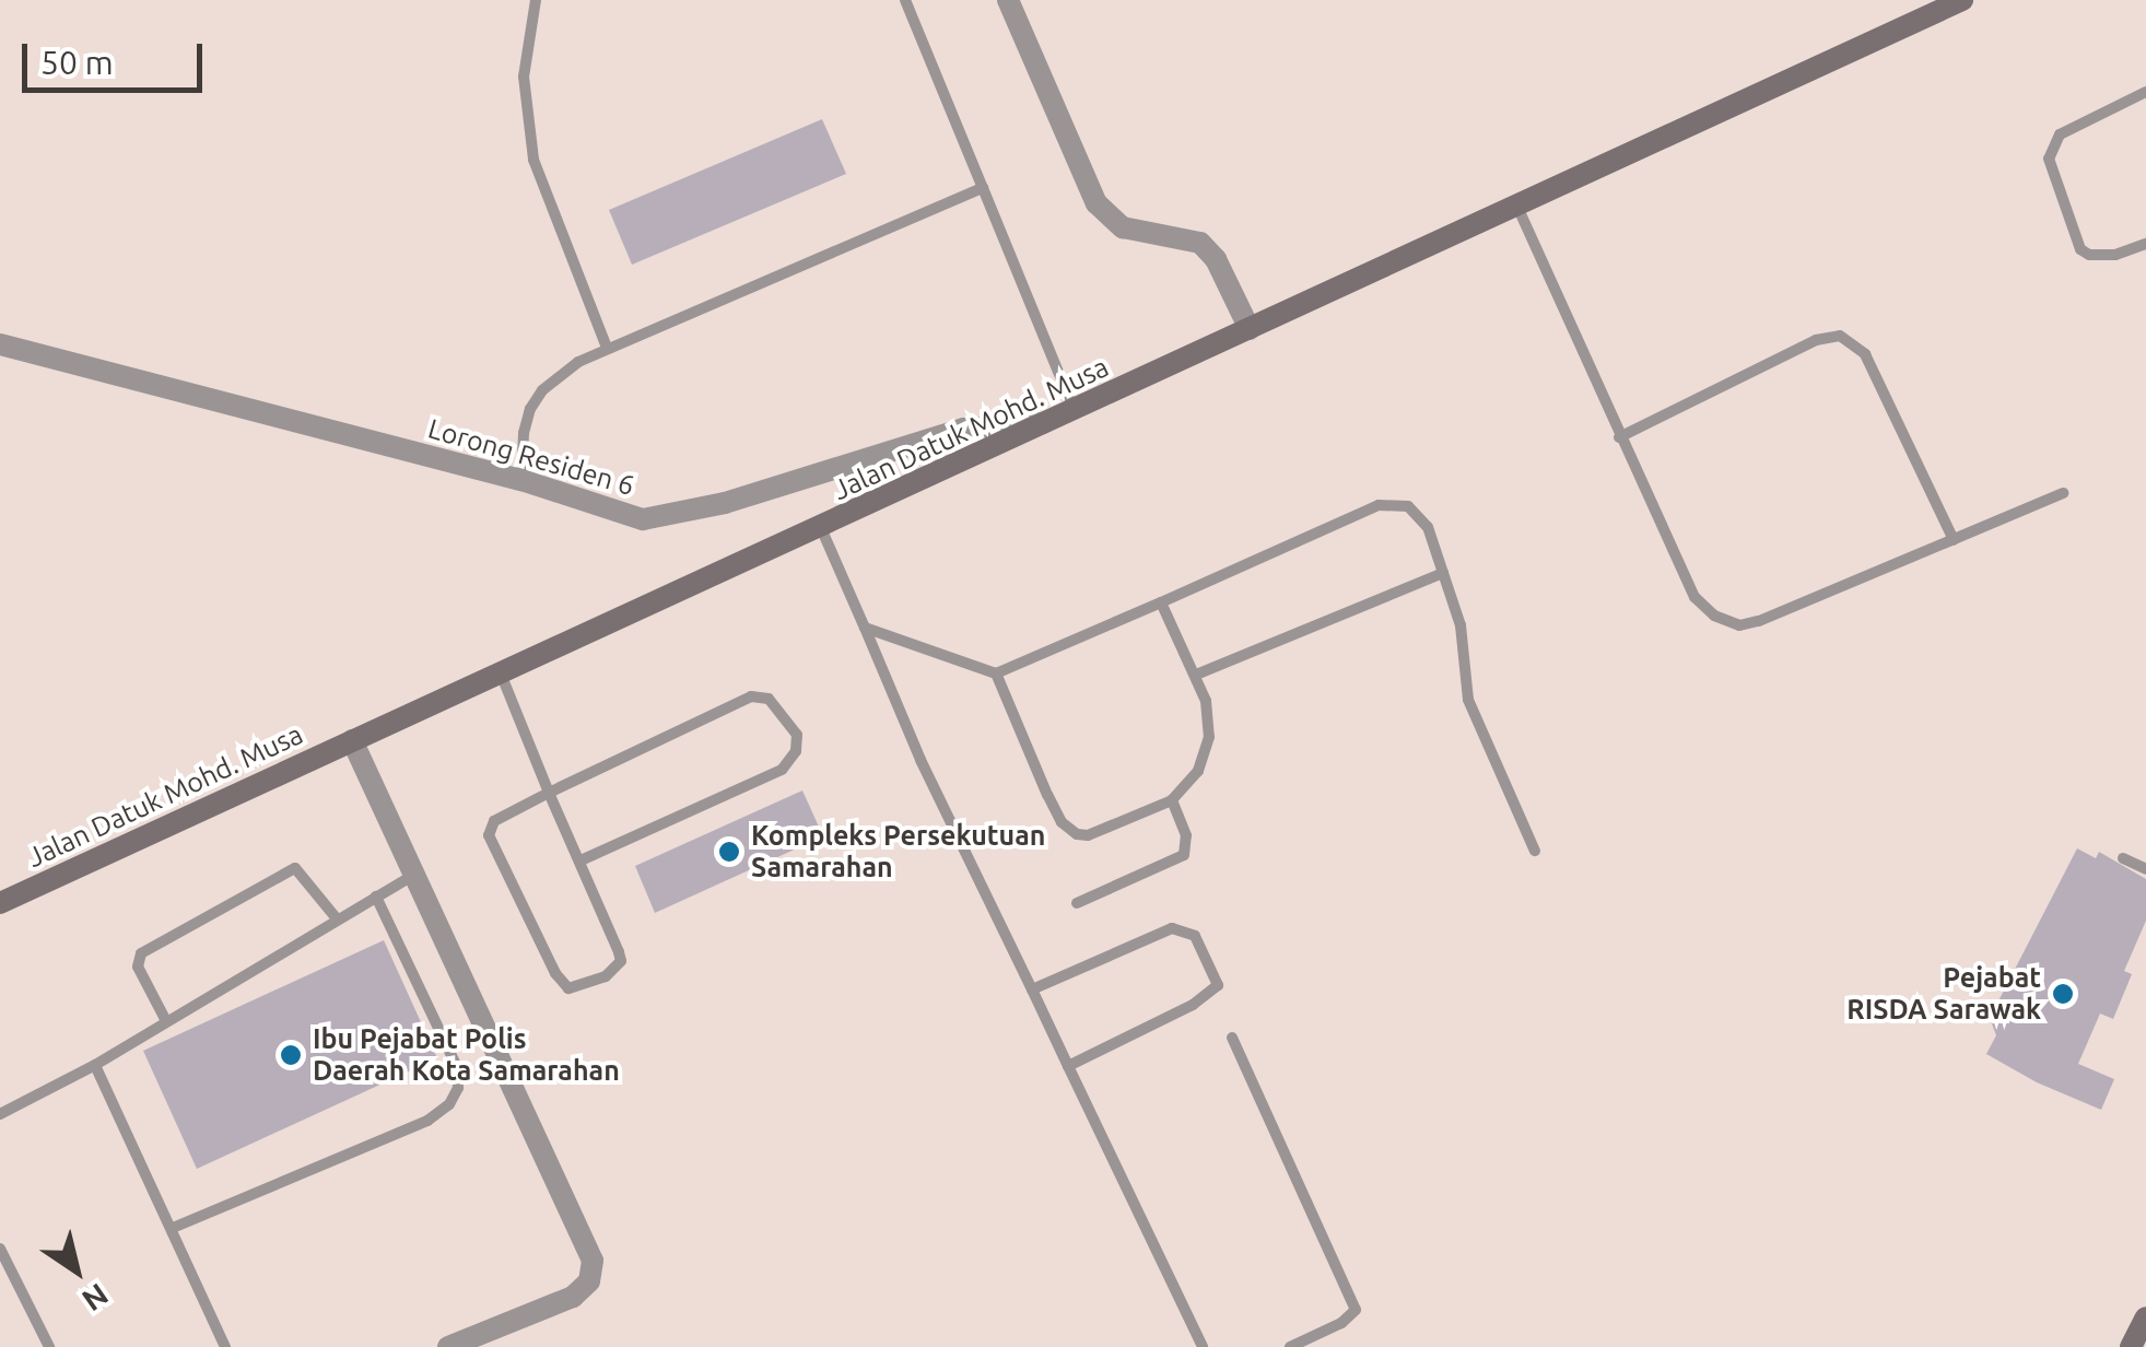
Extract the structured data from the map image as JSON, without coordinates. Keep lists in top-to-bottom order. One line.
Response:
{"streets":{"main road":["Jalan Datuk Mohd. Musa"],"street":["Lorong Residen 6"]},"crossings":[["Jalan Datuk Mohd. Musa","Lorong Residen 6"]],"places":["Kompleks Persekutuan Samarahan","Pejabat RISDA Sarawak","Ibu Pejabat Polis Daerah Kota Samarahan"],"scale_bar":"50 m","north":"bottom right"}
